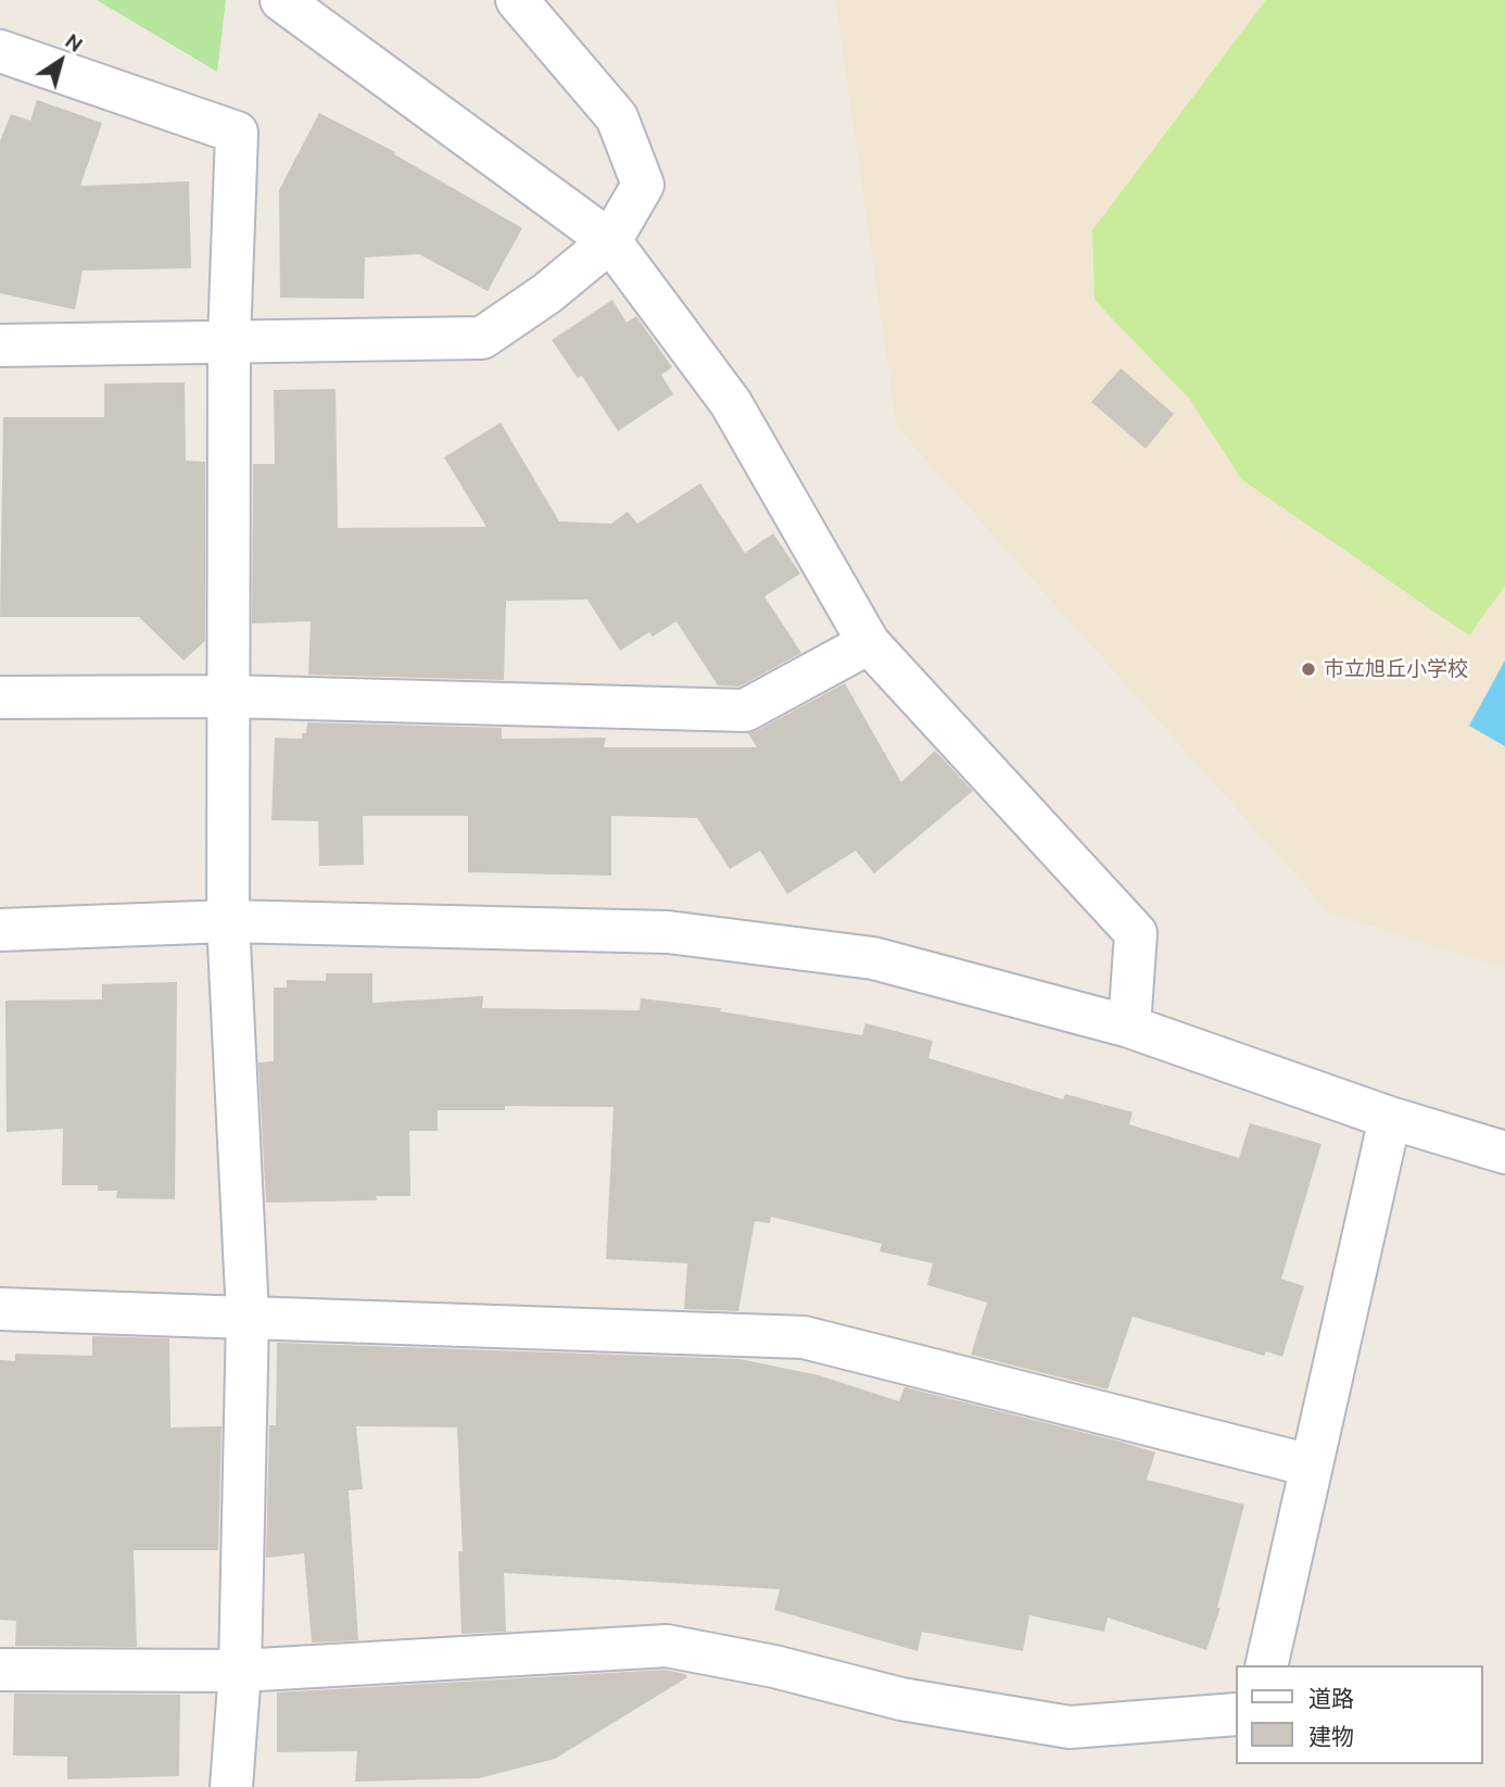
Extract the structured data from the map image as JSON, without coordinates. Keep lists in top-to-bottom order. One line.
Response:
{"places":["市立旭丘小学校"],"legend":["道路","建物"],"north":"top right"}
